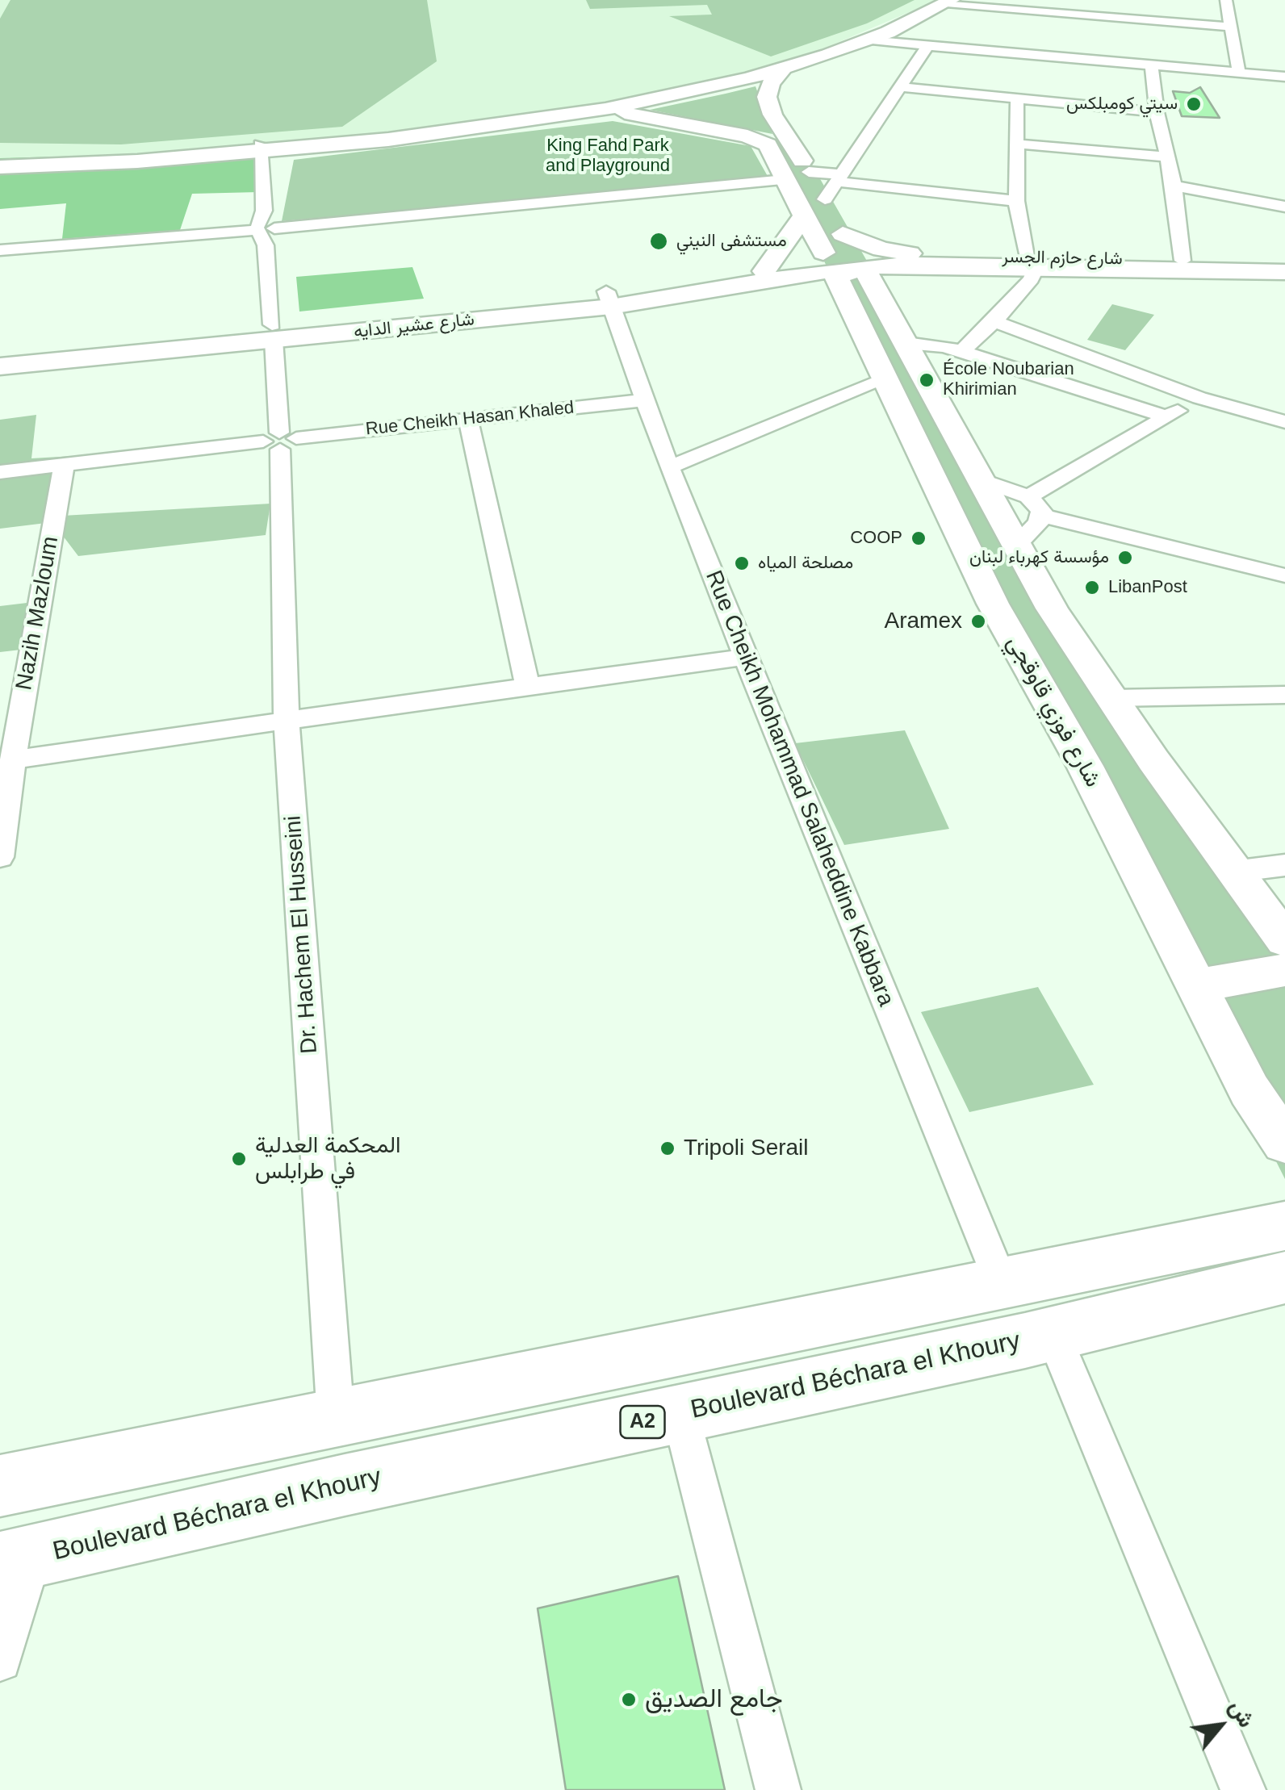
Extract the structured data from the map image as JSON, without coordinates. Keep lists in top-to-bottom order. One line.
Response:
{"streets":{"highway":["Boulevard Béchara el Khoury","A2"],"street":["شارع حازم الجسر","شارع عشير الدايه","Rue Cheikh Hasan Khaled","Nazih Mazloum","شارع فوزي قاوقجي","Rue Cheikh Mohammad Salaheddine Kabbara","Dr. Hachem El Husseini"]},"crossings":[["شارع حازم الجسر","شارع عشير الدايه"],["شارع حازم الجسر","شارع فوزي قاوقجي"],["شارع عشير الدايه","شارع فوزي قاوقجي"],["شارع عشير الدايه","Rue Cheikh Mohammad Salaheddine Kabbara"],["شارع عشير الدايه","Dr. Hachem El Husseini"],["Rue Cheikh Hasan Khaled","Nazih Mazloum"],["Rue Cheikh Hasan Khaled","Rue Cheikh Mohammad Salaheddine Kabbara"],["Rue Cheikh Hasan Khaled","Dr. Hachem El Husseini"]],"parks":["King Fahd Park and Playground"],"places":["سيتي كومبلكس","مستشفى النيني","École Noubarian Khirimian","COOP","مؤسسة كهرباء لبنان","مصلحة المياه","LibanPost","Aramex","Tripoli Serail","المحكمة العدلية في طرابلس","جامع الصديق"],"north":"top right"}
